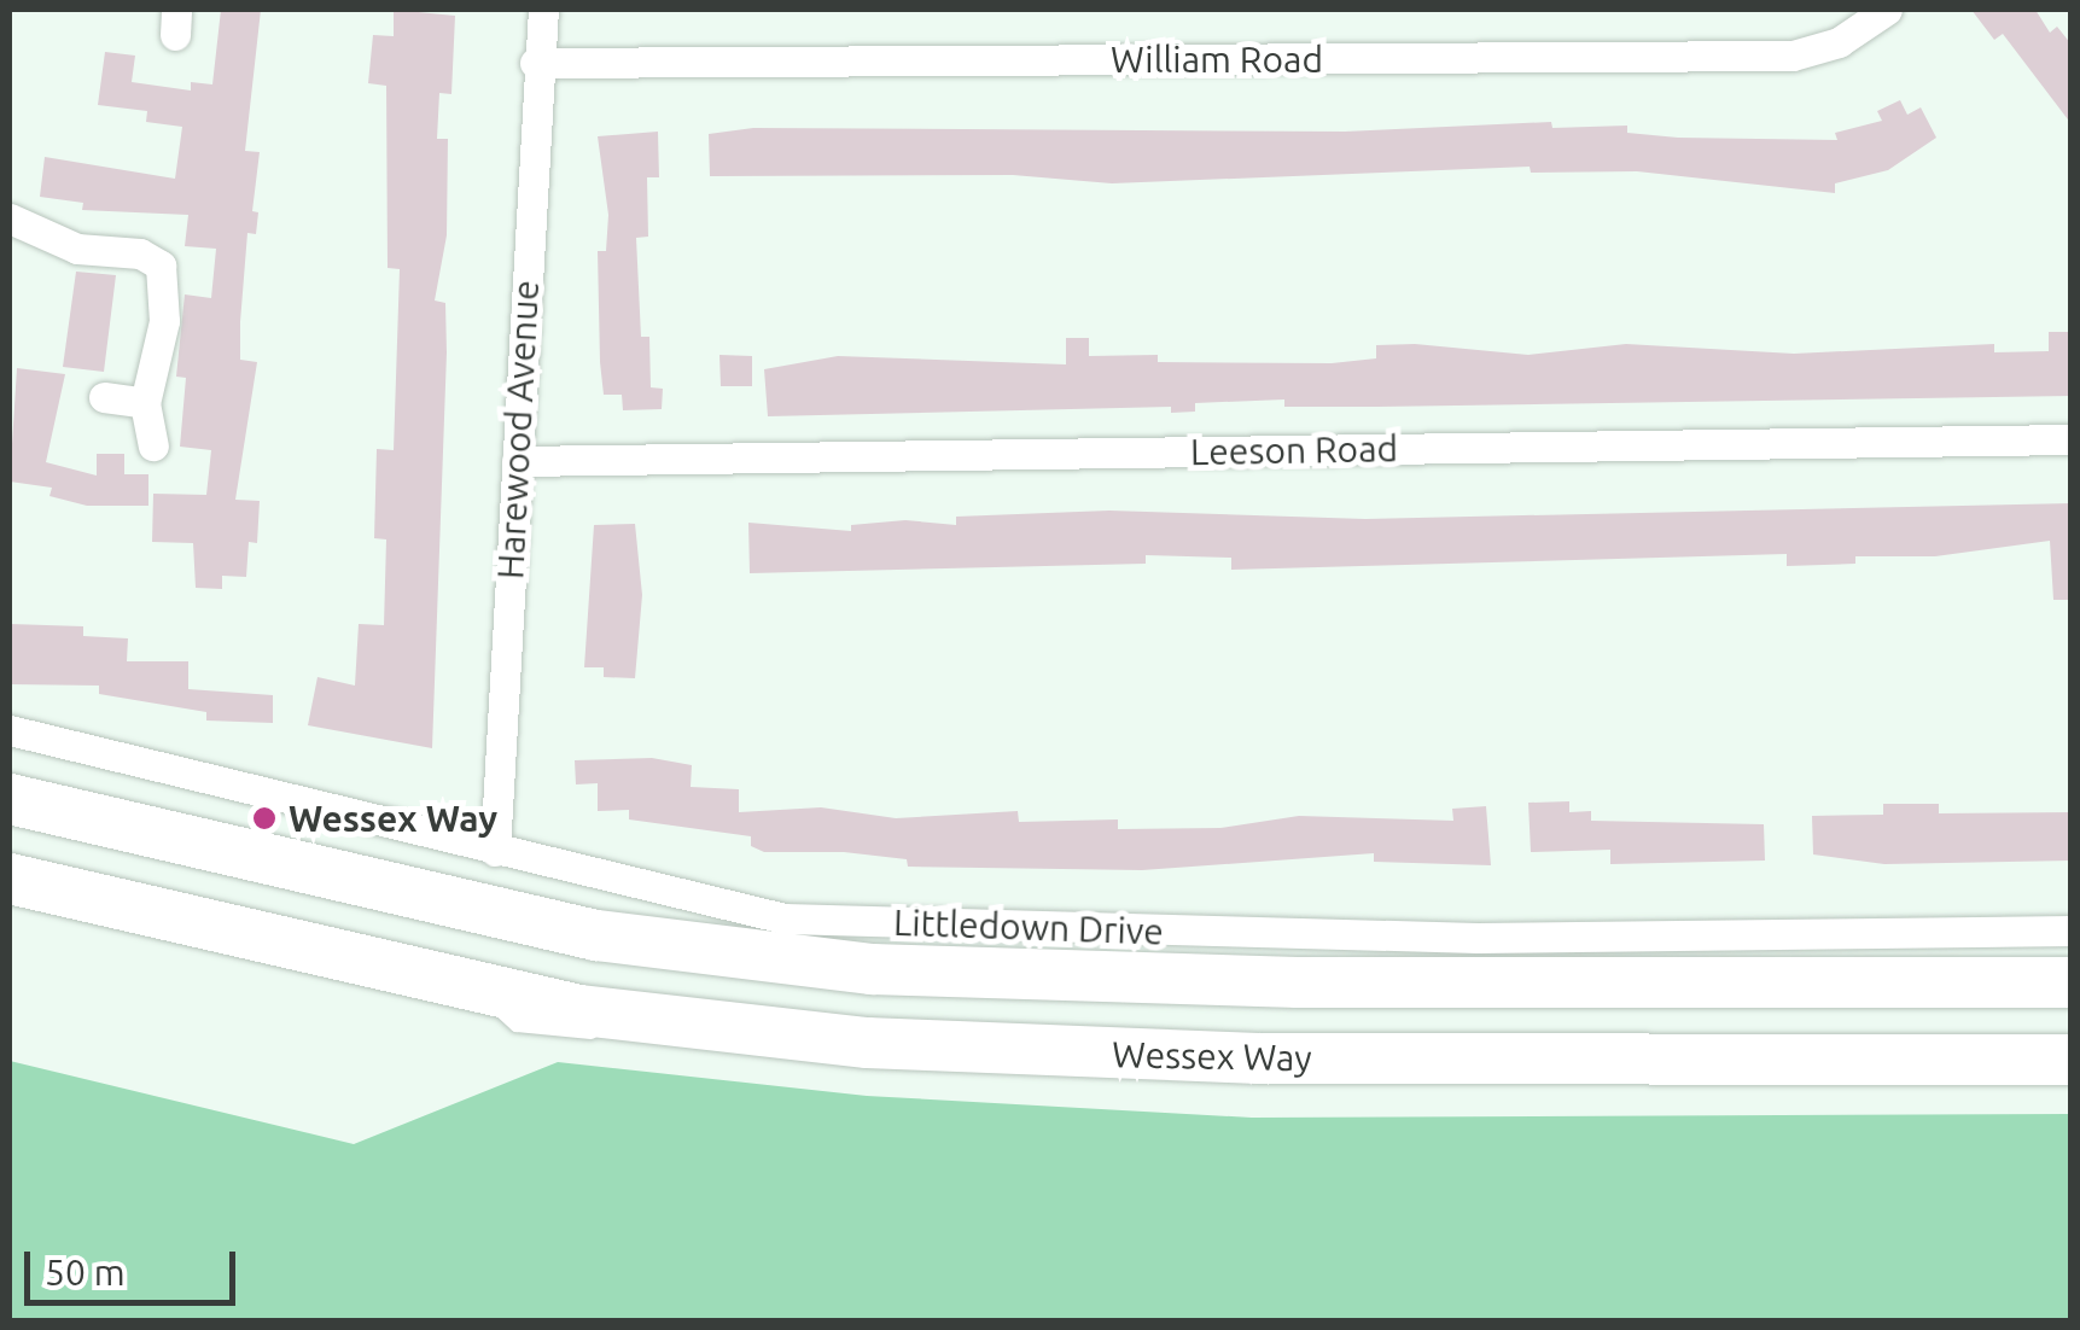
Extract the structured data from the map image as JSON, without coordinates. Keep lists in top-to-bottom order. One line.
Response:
{"streets":{"highway":["Wessex Way"],"street":["William Road","Harewood Avenue","Leeson Road","Littledown Drive"]},"crossings":[["William Road","Harewood Avenue"],["Harewood Avenue","Leeson Road"],["Harewood Avenue","Littledown Drive"]],"places":["Wessex Way"],"scale_bar":"50 m"}
